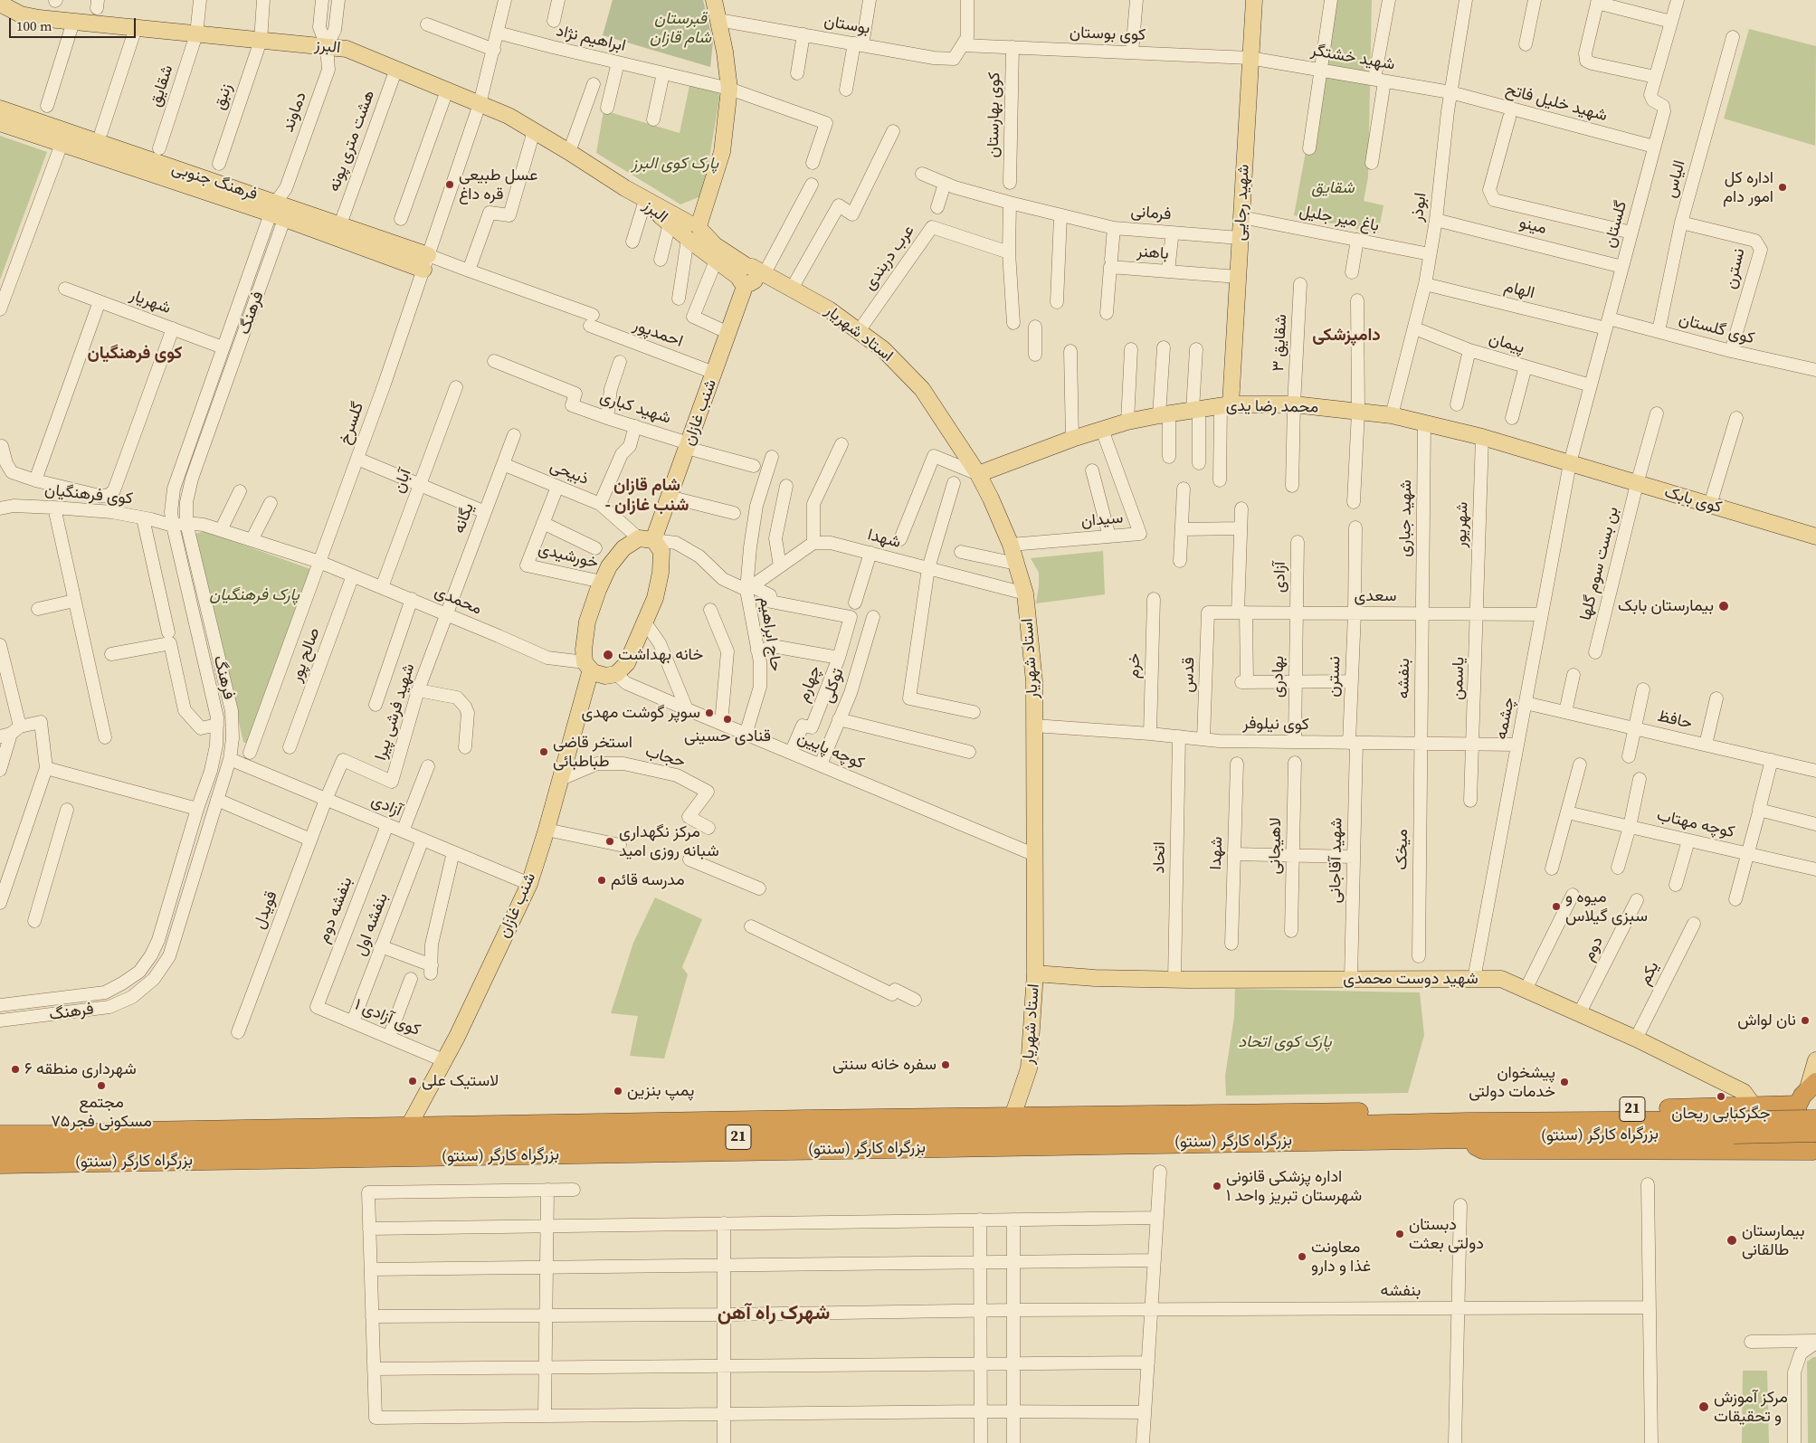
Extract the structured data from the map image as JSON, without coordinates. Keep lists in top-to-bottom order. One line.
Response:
{"streets":{"highway":["21","بزرگراه کارگر (سنتو)"],"main road":["البرز","شهید رجایی","استاد شهریار","محمد رضا یدی","شنب غازان","کوی بابک","شهید دوست محمدی"],"street":["بوستان","کوی بوستان","ابراهیم نژاد","شهید خشتگر","شقایق","زنبق","شهید خلیل فاتح","دماوند","کوی بهارستان","هشت متری پونه","الیاس","ابوذر","فرمانی","باغ میر جلیل","گلستان","مینو","باهنر","عرب دربندی","نسترن","الهام","شهریار","فرهنگ","کوی گلستان","احمدپور","شقایق ۳","پیمان","شهید کباری","گلسرخ","ذبیحی","آبان","کوی فرهنگیان","یگانه","شهید جباری","سیدان","شهریور","شهدا","خورشیدی","بن بست سوم گلها","آزادی","سعدی","محمدی","حاج ابراهیم","صالح پور","خرم","قدس","بهادری","بنفشه","یاسمن","چهارم","توکلی","شهید فرشی پیرا","چشمه","حافظ","کوی نیلوفر","کوچه پایین","حجاب","کوچه مهتاب","لاهیجانی","میخک","اتحاد","شهید آقاجانی","قویدل","بنفشه دوم","بنفشه اول","دوم","یکم","کوی آزادی ۱"]},"crossings":[["بوستان","کوی بوستان"],["کوی بوستان","شهید خشتگر"],["کوی بوستان","کوی بهارستان"],["کوی بوستان","شهید رجایی"],["ابراهیم نژاد","گلسرخ"],["البرز","شقایق"],["البرز","زنبق"],["البرز","دماوند"],["البرز","هشت متری پونه"],["البرز","استاد شهریار"],["البرز","شنب غازان"],["البرز","گلسرخ"],["شهید خشتگر","شهید خلیل فاتح"],["شهید خشتگر","شهید رجایی"],["شهید خشتگر","ابوذر"],["شهید خلیل فاتح","ابوذر"],["شهید خلیل فاتح","گلستان"],["دماوند","فرهنگ"],["الیاس","نسترن"],["الیاس","کوی گلستان"],["شهید رجایی","فرمانی"],["شهید رجایی","باغ میر جلیل"],["شهید رجایی","باهنر"],["شهید رجایی","محمد رضا یدی"],["ابوذر","باغ میر جلیل"],["ابوذر","مینو"],["ابوذر","الهام"],["ابوذر","پیمان"],["ابوذر","محمد رضا یدی"],["گلستان","مینو"],["گلستان","الهام"],["گلستان","کوی گلستان"],["گلستان","پیمان"],["گلستان","محمد رضا یدی"],["گلستان","کوی بابک"],["گلستان","چشمه"],["عرب دربندی","استاد شهریار"],["نسترن","کوی گلستان"],["نسترن","سعدی"],["نسترن","کوی نیلوفر"],["نسترن","شهید آقاجانی"],["الهام","کوی گلستان"],["شهریار","فرهنگ"],["فرهنگ","کوی فرهنگیان"],["فرهنگ","آزادی"],["فرهنگ","محمدی"],["احمدپور","شنب غازان"],["احمدپور","گلسرخ"],["استاد شهریار","محمد رضا یدی"],["استاد شهریار","شنب غازان"],["استاد شهریار","سیدان"],["استاد شهریار","شهدا"],["استاد شهریار","کوی نیلوفر"],["استاد شهریار","کوچه پایین"],["استاد شهریار","شهید دوست محمدی"],["شقایق ۳","محمد رضا یدی"],["محمد رضا یدی","کوی بابک"],["محمد رضا یدی","شهید جباری"],["محمد رضا یدی","سیدان"],["محمد رضا یدی","شهریور"],["محمد رضا یدی","چشمه"],["شهید کباری","شنب غازان"],["شنب غازان","ذبیحی"],["شنب غازان","خورشیدی"],["شنب غازان","آزادی"],["شنب غازان","محمدی"],["شنب غازان","حجاب"],["شنب غازان","کوی آزادی ۱"],["گلسرخ","محمدی"],["ذبیحی","یگانه"],["ذبیحی","خورشیدی"],["آبان","محمدی"],["کوی بابک","بن بست سوم گلها"],["کوی بابک","چشمه"],["یگانه","محمدی"],["یگانه","شهید فرشی پیرا"],["شهید جباری","سعدی"],["شهید جباری","بنفشه"],["شهریور","سعدی"],["شهریور","یاسمن"],["آزادی","سعدی"],["آزادی","بهادری"],["آزادی","شهید فرشی پیرا"],["آزادی","قویدل"],["آزادی","بنفشه دوم"],["آزادی","بنفشه اول"],["سعدی","قدس"],["سعدی","بهادری"],["سعدی","بنفشه"],["سعدی","یاسمن"],["سعدی","چشمه"],["محمدی","صالح پور"],["محمدی","شهید فرشی پیرا"],["حاج ابراهیم","چهارم"],["حاج ابراهیم","کوچه پایین"],["خرم","کوی نیلوفر"],["قدس","کوی نیلوفر"],["بهادری","کوی نیلوفر"],["بنفشه","کوی نیلوفر"],["بنفشه","میخک"],["یاسمن","کوی نیلوفر"],["چهارم","کوچه پایین"],["توکلی","کوچه پایین"],["شهید فرشی پیرا","قویدل"],["چشمه","حافظ"],["چشمه","کوی نیلوفر"],["چشمه","شهید دوست محمدی"],["کوی نیلوفر","میخک"],["کوی نیلوفر","اتحاد"],["کوی نیلوفر","شهید آقاجانی"],["اتحاد","شهید دوست محمدی"],["شهید آقاجانی","شهید دوست محمدی"],["بنفشه دوم","کوی آزادی ۱"],["بنفشه اول","کوی آزادی ۱"],["دوم","شهید دوست محمدی"],["یکم","شهید دوست محمدی"],["شهید دوست محمدی","21"],["21","بزرگراه کارگر (سنتو)"]],"districts":["دامپزشکی","کوی فرهنگیان","شام قازان - شنب غازان","شهرک راه آهن"],"parks":["قبرستان شام قازان","پارک کوی البرز","شقایق","پارک فرهنگیان","پارک کوی اتحاد"],"places":["عسل طبیعی قره داغ","اداره کل امور دام","بیمارستان بابک","خانه بهداشت","سوپر گوشت مهدی","قنادی حسینی","استخر قاضی طباطبائی","مرکز نگهداری شبانه روزی امید","مدرسه قائم","میوه و سبزی گیلاس","نان لواش","سفره خانه سنتی","شهرداری منطقه ۶","لاستیک علی","پیشخوان خدمات دولتی","مجتمع مسکونی فجر۷۵","پمپ بنزین","جگرکبابی ریحان","اداره پزشکی قانونی شهرستان تبریز واحد ۱","دبستان دولتی بعثت","بیمارستان طالقانی","معاونت غذا و دارو","مرکز آموزش و تحقیقات"],"scale_bar":"100 m"}
